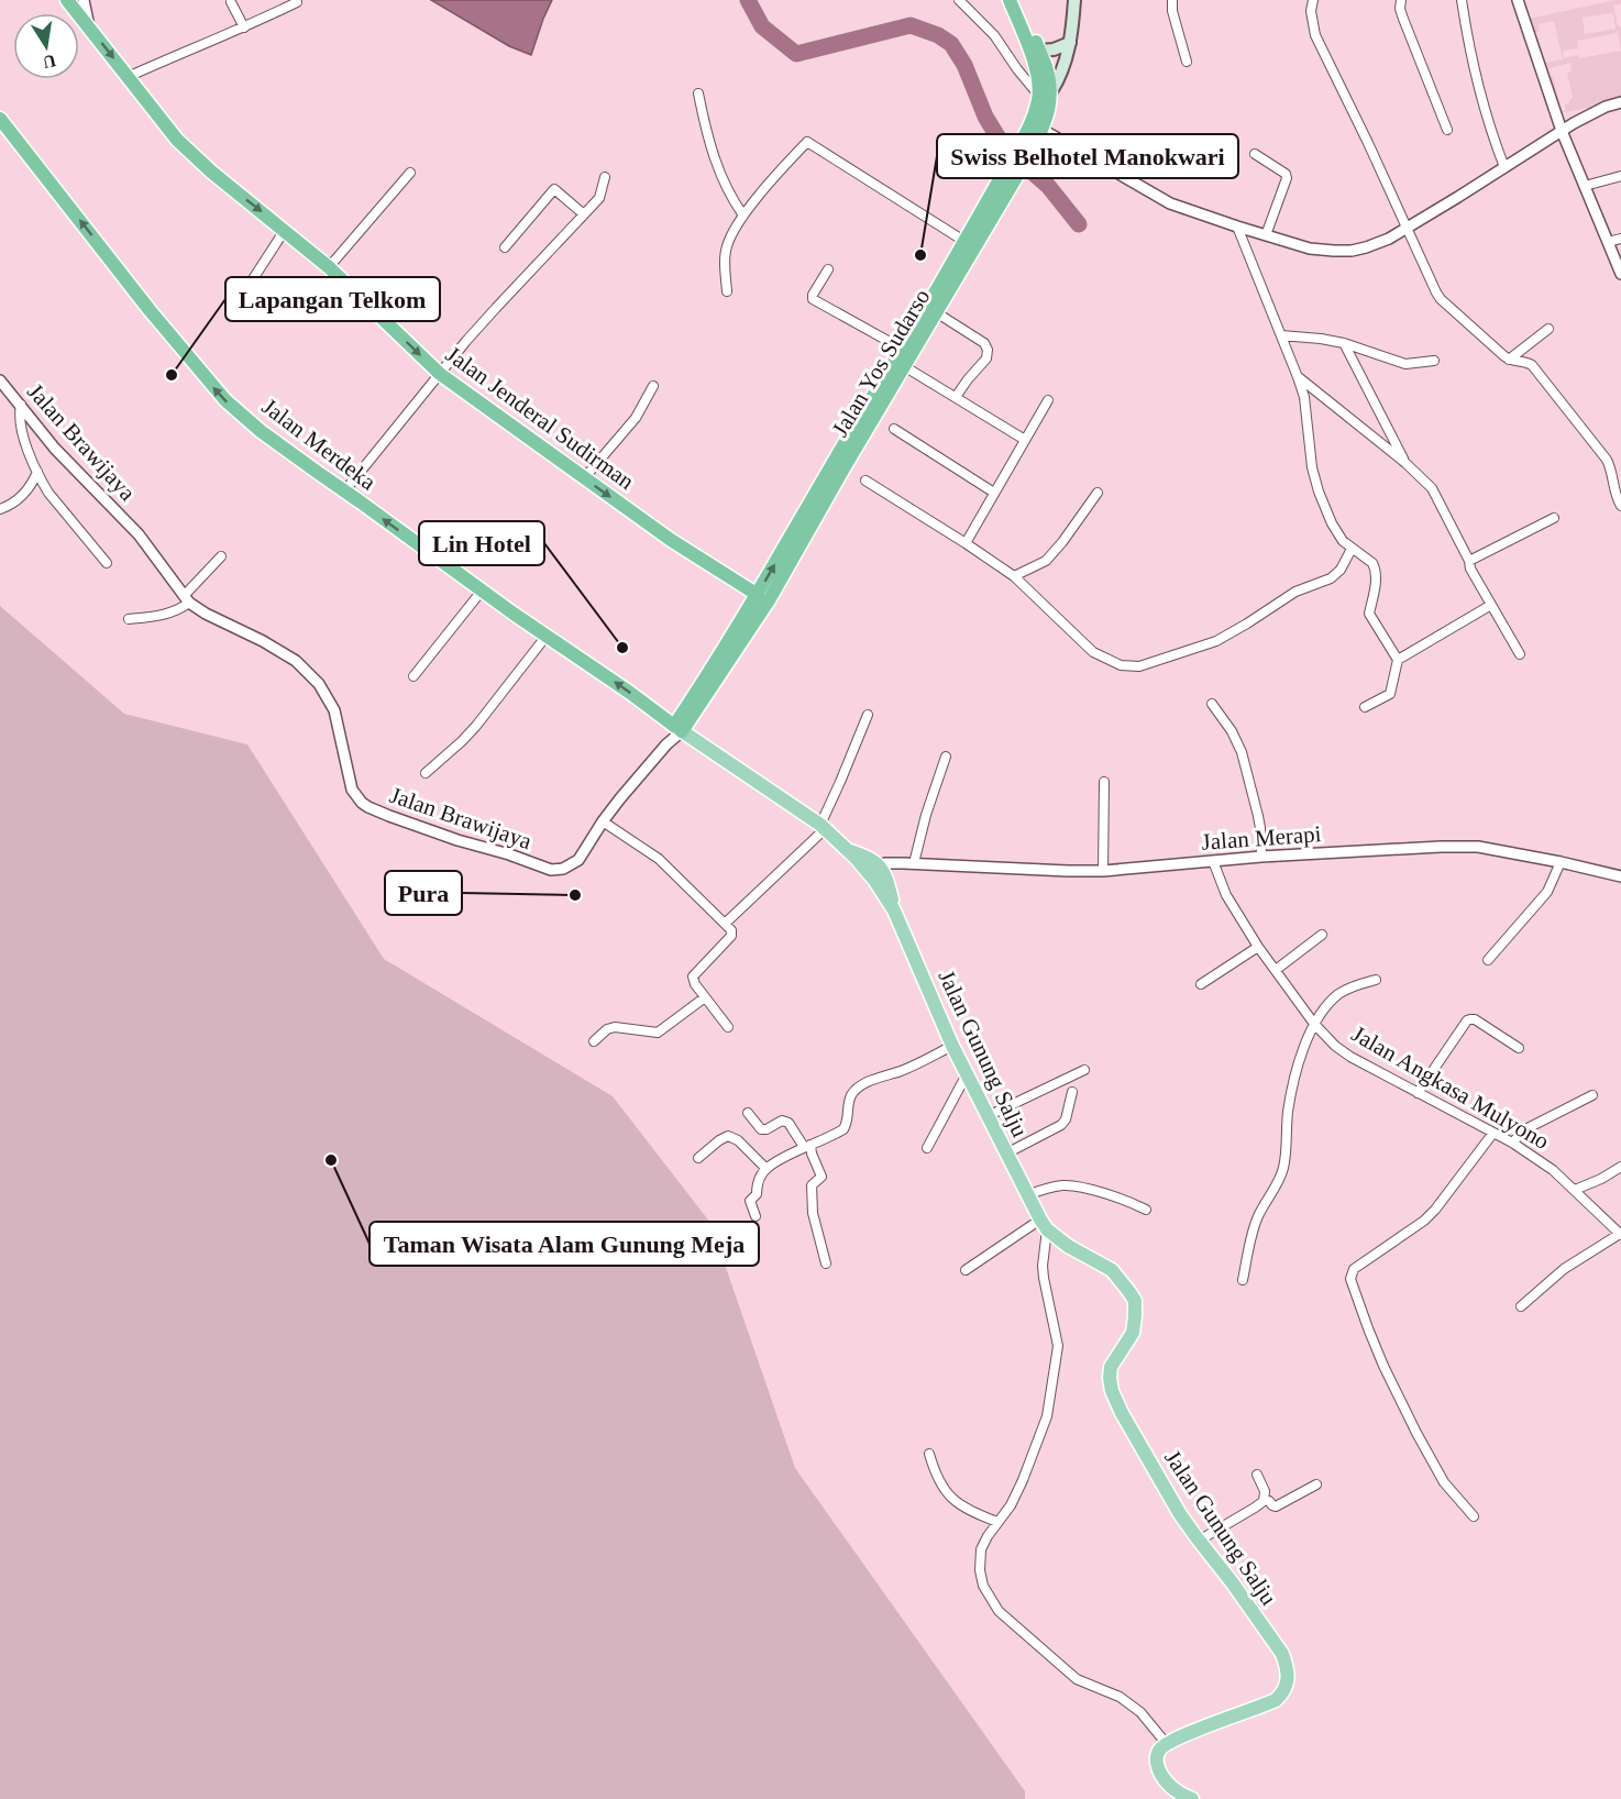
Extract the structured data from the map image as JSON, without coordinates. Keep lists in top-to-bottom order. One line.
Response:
{"streets":{"highway":["Jalan Yos Sudarso","Jalan Jenderal Sudirman","Jalan Merdeka"],"main road":["Jalan Gunung Salju"],"street":["Jalan Brawijaya","Jalan Merapi","Jalan Angkasa Mulyono"]},"crossings":[["Jalan Yos Sudarso","Jalan Jenderal Sudirman"],["Jalan Yos Sudarso","Jalan Brawijaya"],["Jalan Yos Sudarso","Jalan Merdeka"],["Jalan Brawijaya","Jalan Merdeka"],["Jalan Merapi","Jalan Gunung Salju"],["Jalan Merapi","Jalan Angkasa Mulyono"]],"one_way":["Jalan Jenderal Sudirman","Jalan Merdeka"],"places":["Swiss Belhotel Manokwari","Lapangan Telkom","Lin Hotel","Pura","Taman Wisata Alam Gunung Meja"],"north":"bottom"}
